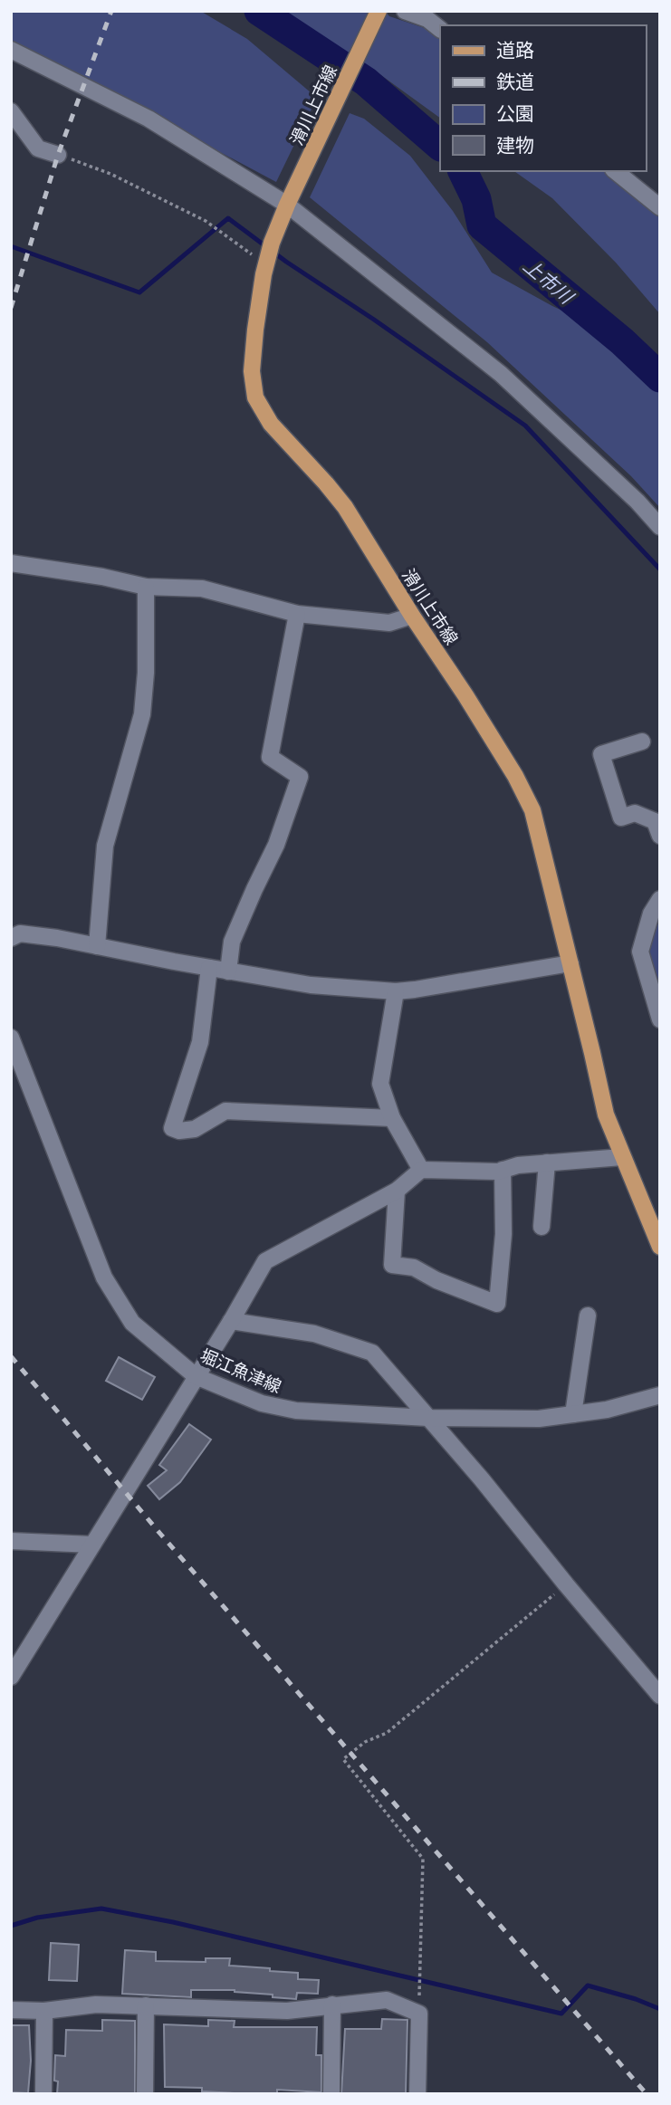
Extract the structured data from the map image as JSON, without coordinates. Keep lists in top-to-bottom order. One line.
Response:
{"streets":{"main road":["滑川上市線"],"street":["堀江魚津線"]},"water":["上市川"],"legend":["道路","鉄道","公園","建物"]}
